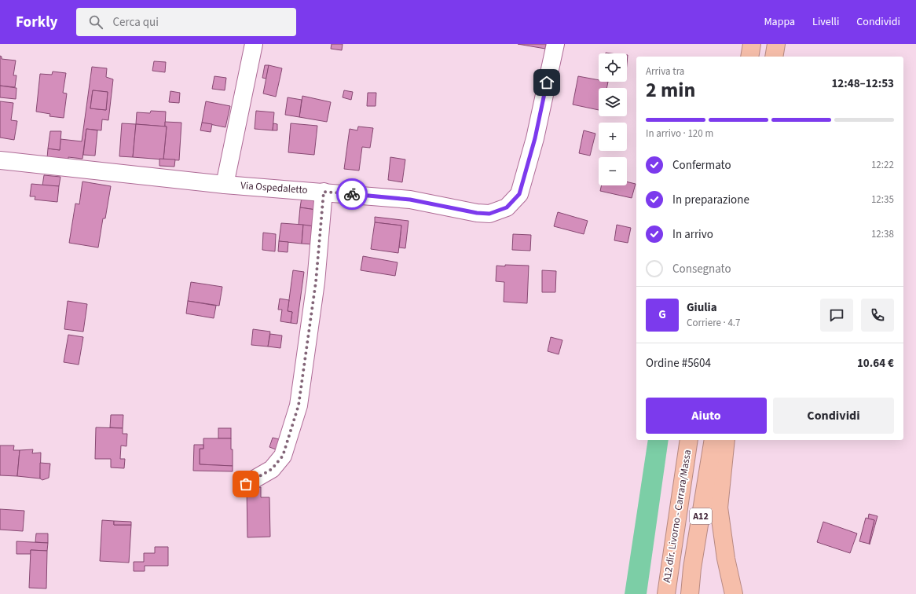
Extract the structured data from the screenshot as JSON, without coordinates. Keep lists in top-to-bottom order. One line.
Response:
{"streets":{"highway":["A12 dir. Livorno - Carrara/Massa","A12"],"street":["Via Ospedaletto"]},"page":{"header":"Forkly","search":"Cerca qui","nav":["Mappa","Livelli","Condividi"],"map_buttons":["+","−"],"heading":["2 min","Arriva tra","12:48–12:53"],"panel":["Giulia","Corriere · 4.7","Ordine #5604","10.64 €"],"bar":"In arrivo · 120 m","list":[["Confermato","12:22"],["In preparazione","12:35"],["In arrivo","12:38"],"Consegnato"],"round":"G","buttons":["Aiuto","Condividi"]}}
